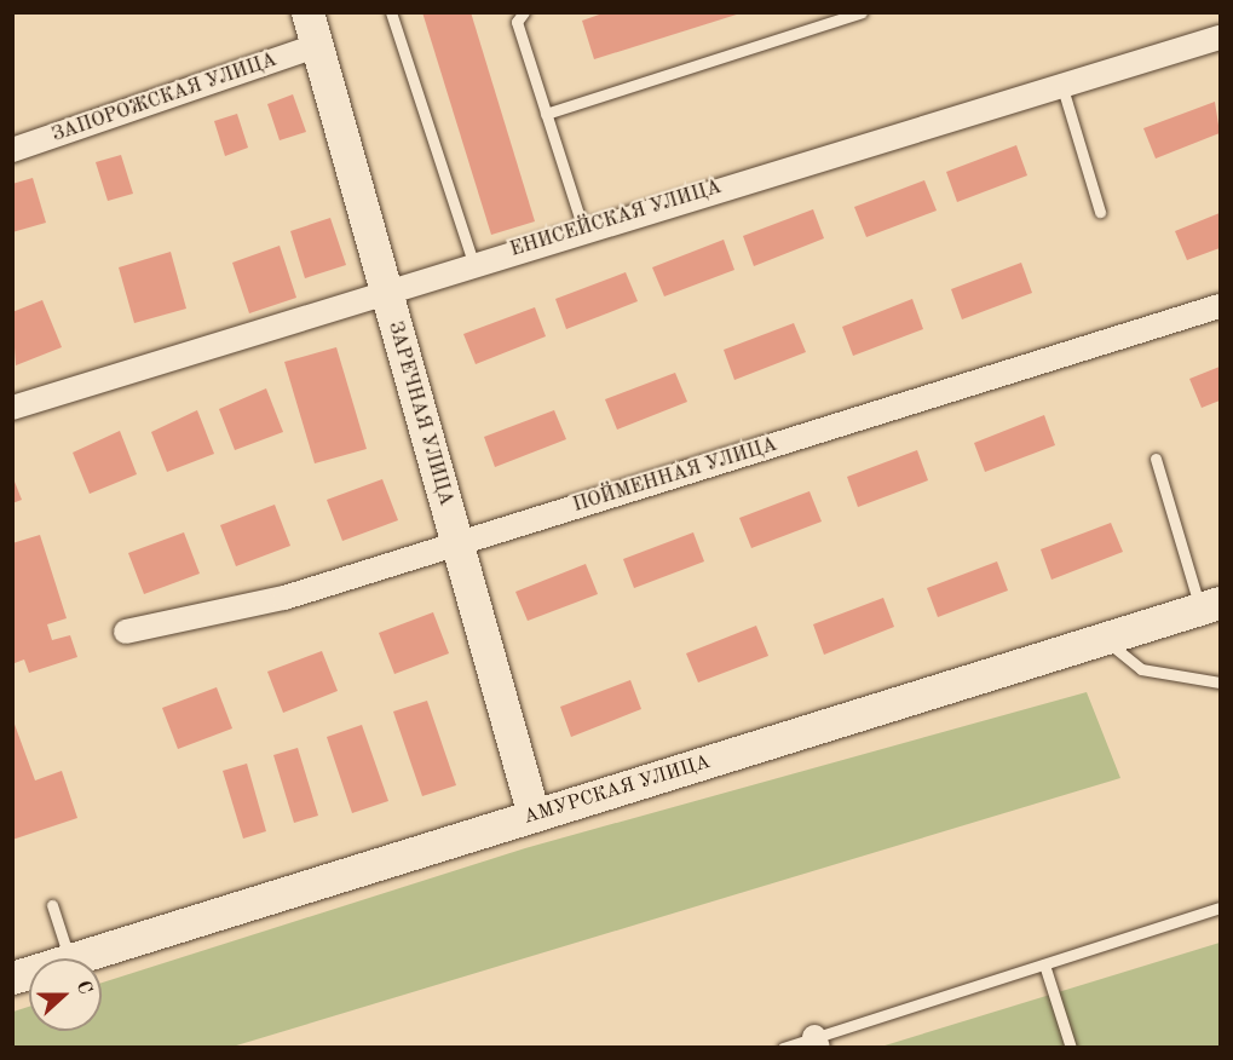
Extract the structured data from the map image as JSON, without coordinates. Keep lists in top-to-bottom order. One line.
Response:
{"streets":{"street":["ЗАПОРОЖСКАЯ УЛИЦА","ЕНИСЕЙСКАЯ УЛИЦА","ЗАРЕЧНАЯ УЛИЦА","ПОЙМЕННАЯ УЛИЦА","АМУРСКАЯ УЛИЦА"]},"crossings":[["ЗАПОРОЖСКАЯ УЛИЦА","ЗАРЕЧНАЯ УЛИЦА"],["ЕНИСЕЙСКАЯ УЛИЦА","ЗАРЕЧНАЯ УЛИЦА"],["ЗАРЕЧНАЯ УЛИЦА","ПОЙМЕННАЯ УЛИЦА"],["ЗАРЕЧНАЯ УЛИЦА","АМУРСКАЯ УЛИЦА"]],"north":"right"}
